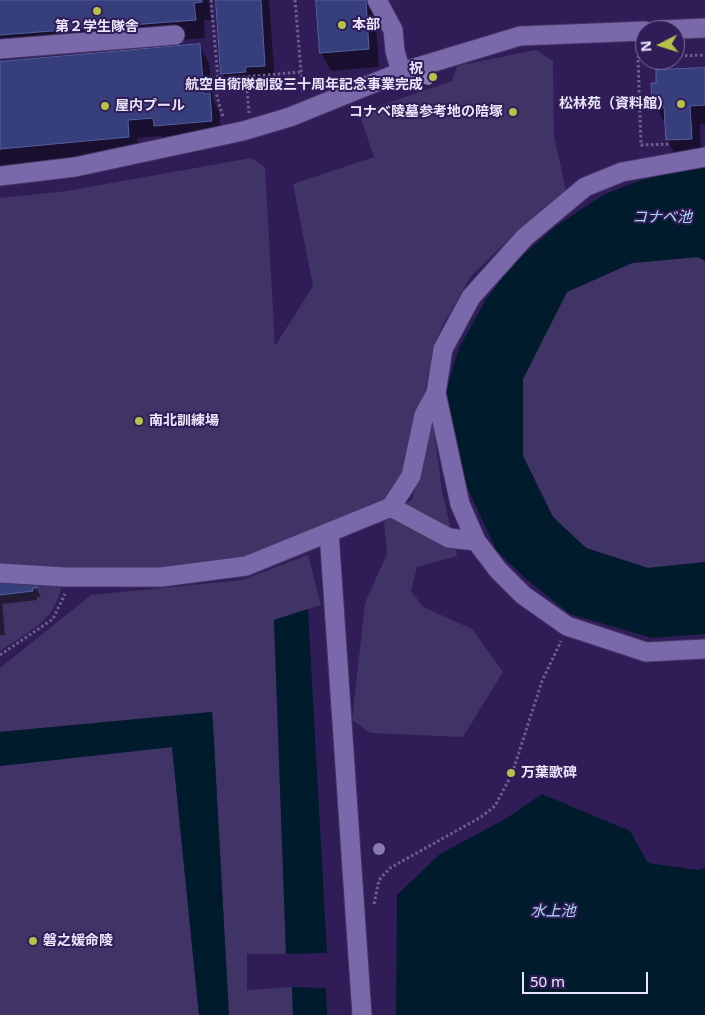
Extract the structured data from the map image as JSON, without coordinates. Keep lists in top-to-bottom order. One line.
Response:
{"water":["コナベ池","水上池"],"places":["第２学生隊舎","本部","祝 航空自衛隊創設三十周年記念事業完成","松林苑（資料館）","屋内プール","コナベ陵墓参考地の陪塚","南北訓練場","万葉歌碑","磐之媛命陵"],"scale_bar":"50 m","north":"left"}
